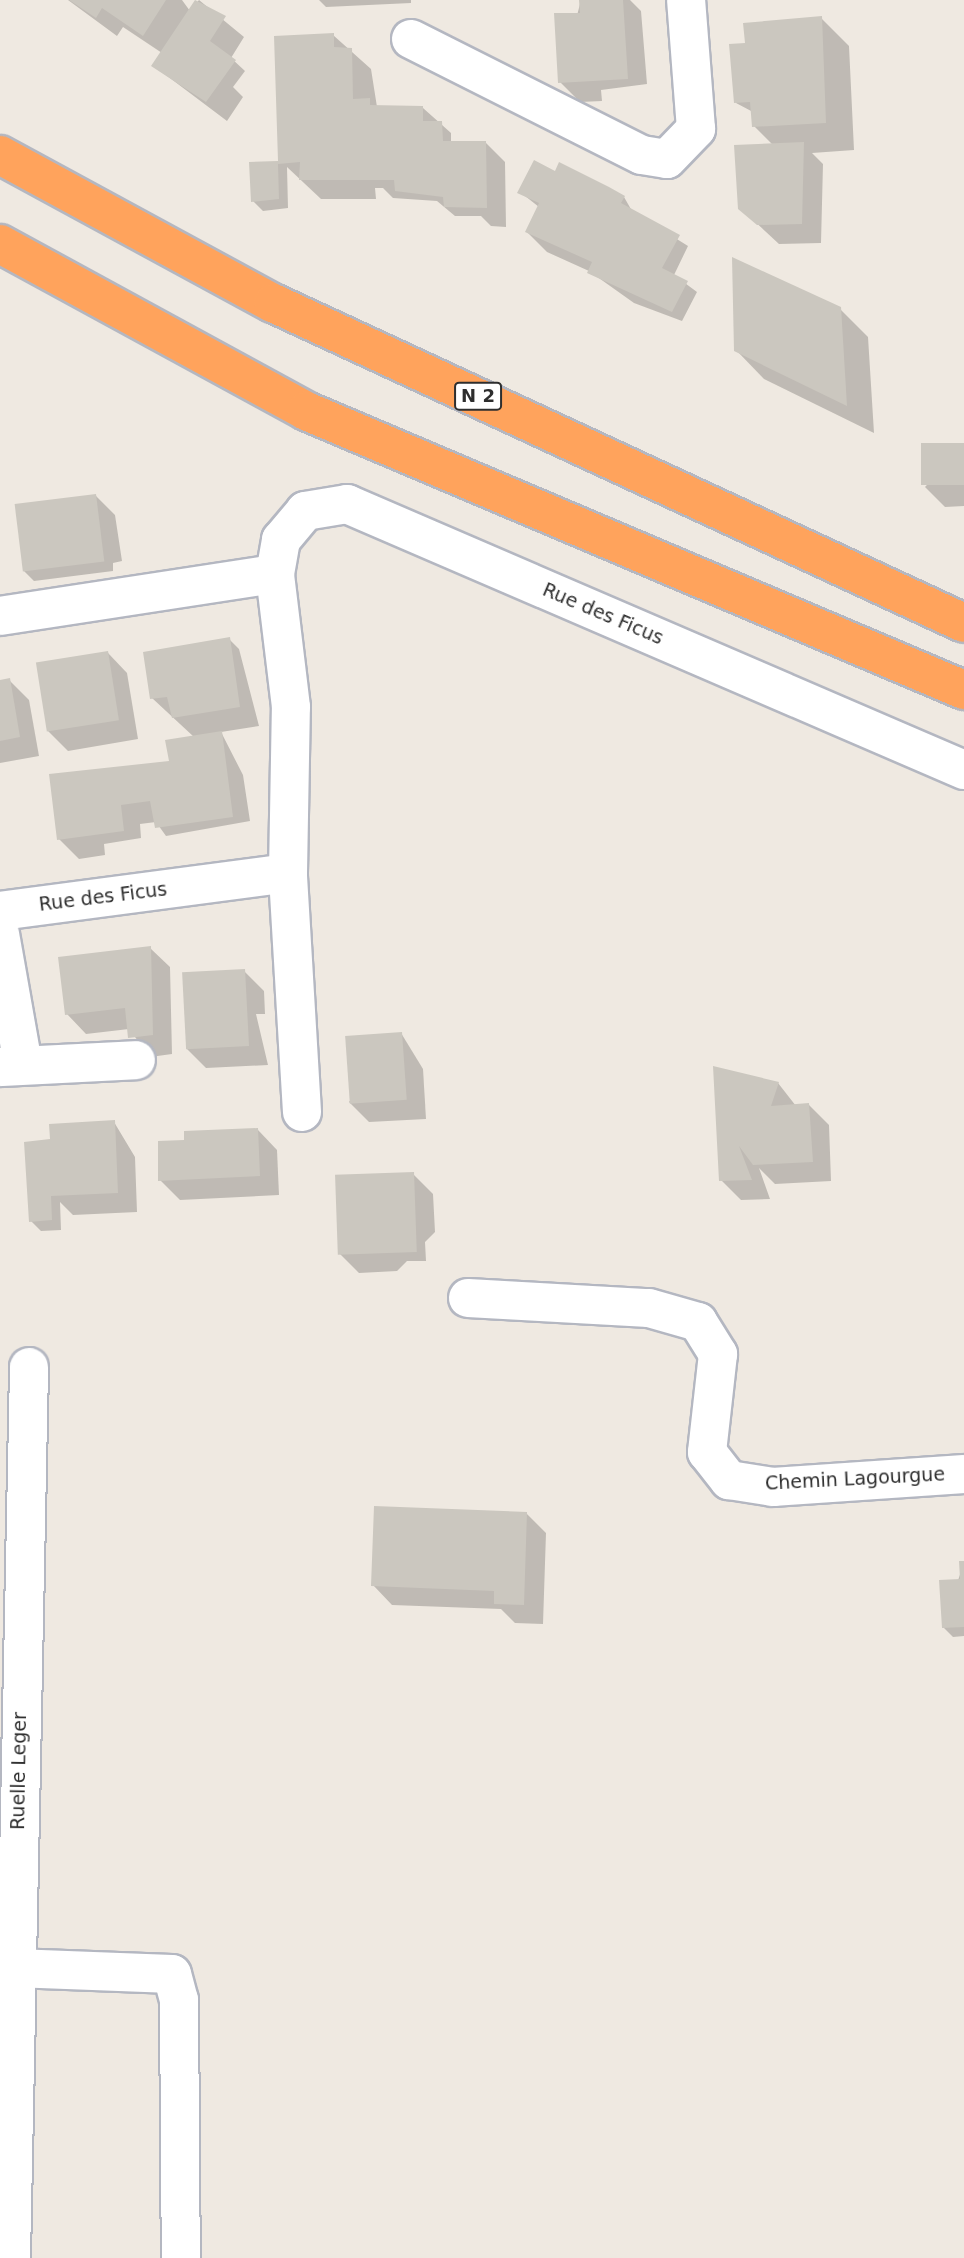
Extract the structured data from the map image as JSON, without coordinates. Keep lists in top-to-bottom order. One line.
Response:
{"streets":{"highway":["N 2"],"street":["Rue des Ficus","Chemin Lagourgue","Ruelle Leger"]}}
